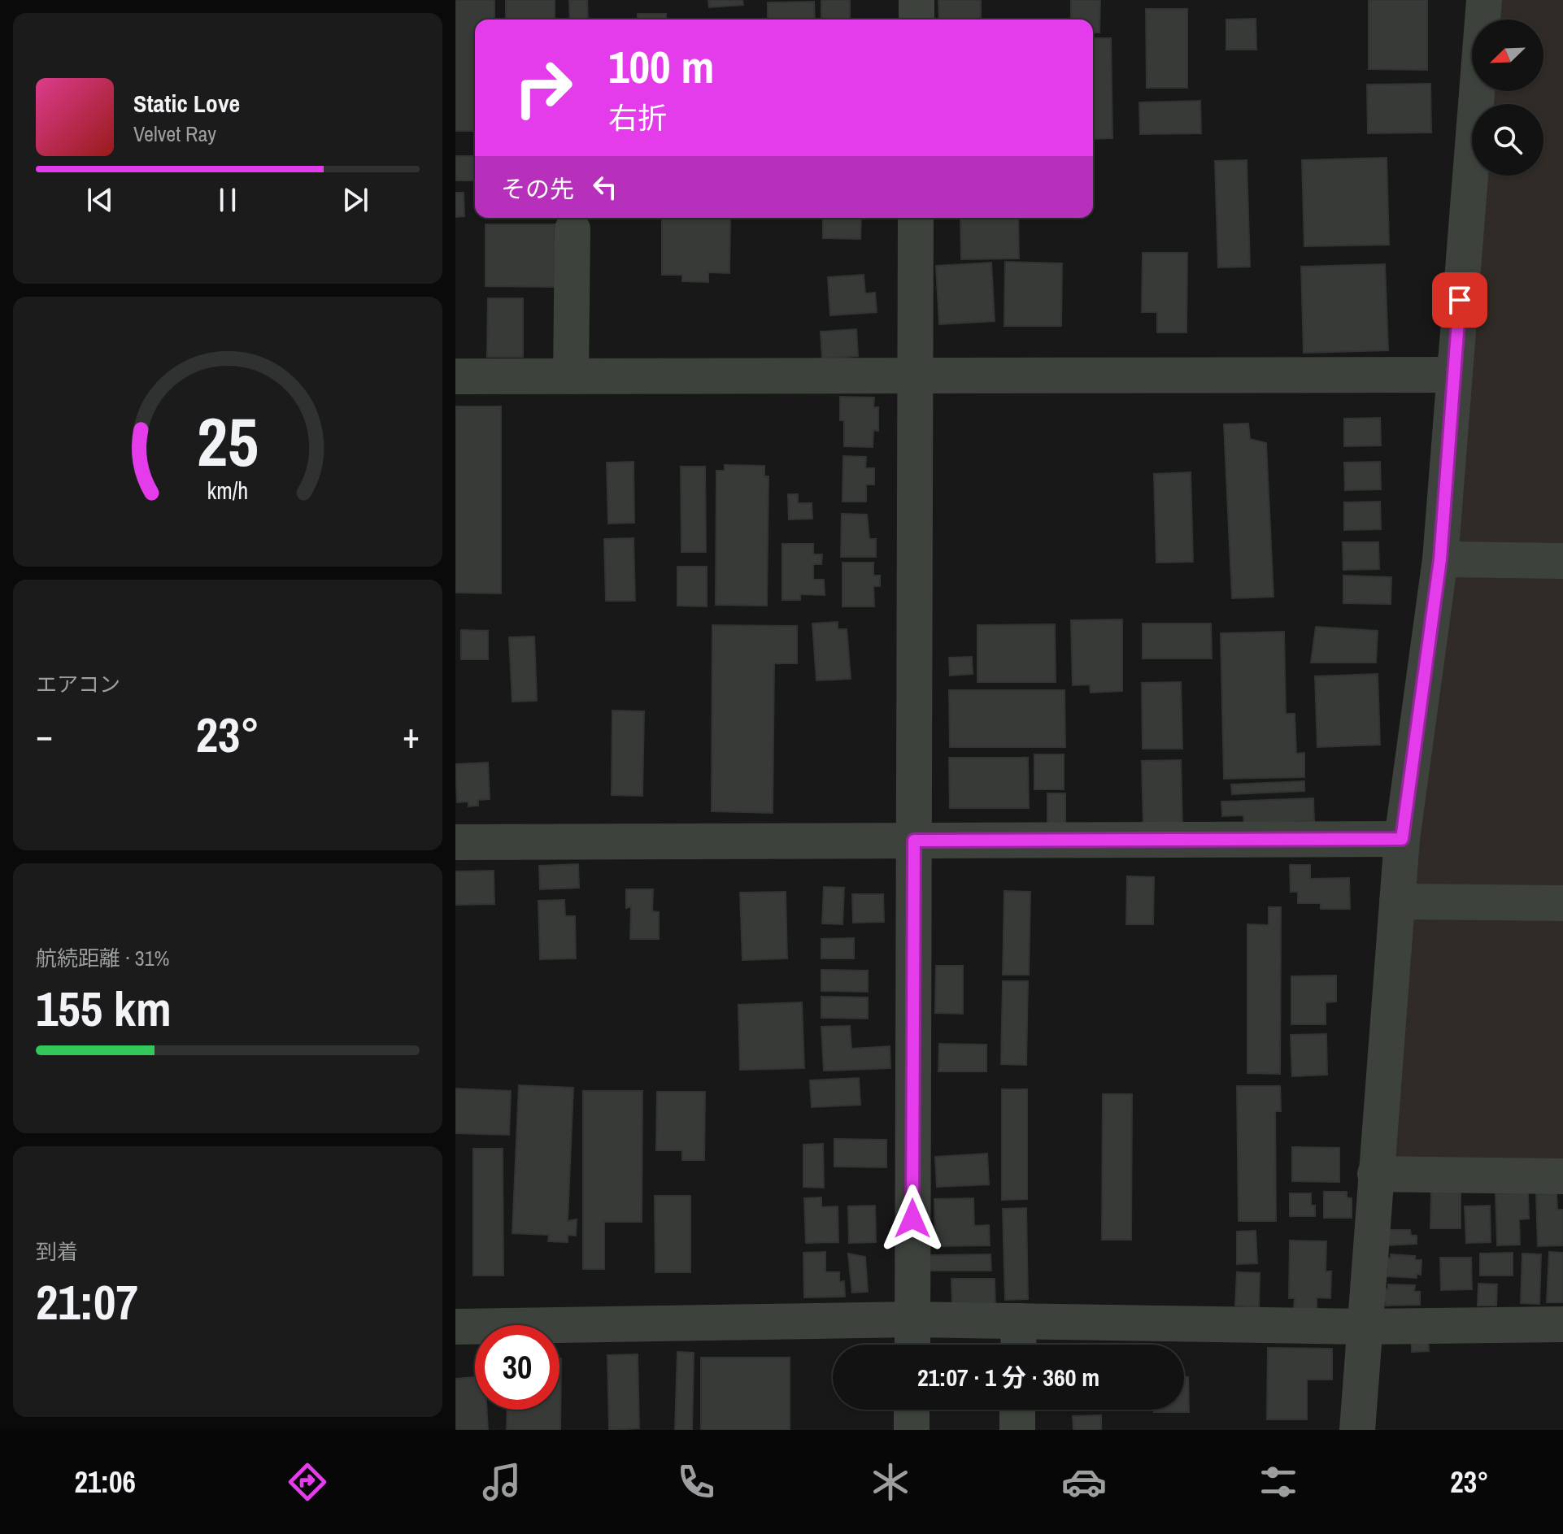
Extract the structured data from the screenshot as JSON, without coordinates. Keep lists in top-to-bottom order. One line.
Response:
{"north":"bottom left","page":{"turn":["100 m","右折"],"song":["Static Love","Velvet Ray"],"then":"その先","tile":["エアコン",["航続距離 · 31%","155 km"],["到着","21:07"]],"heat":["−","23°","+"],"limit":"30","trip":"21:07 · 1 分 · 360 m","tabs":["21:06","23°"],"gauge":["25","km/h"]}}
